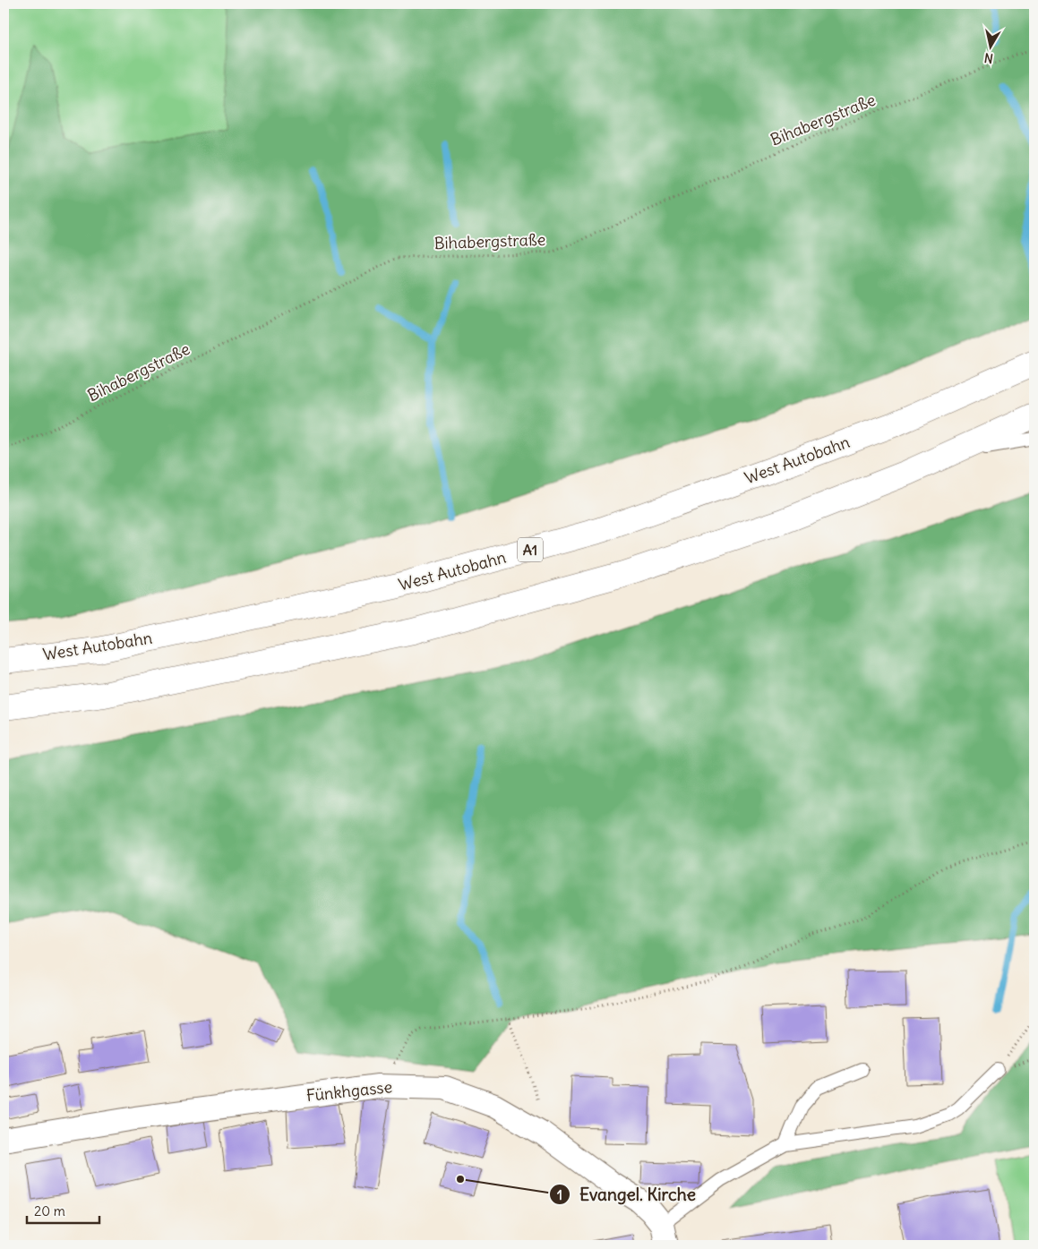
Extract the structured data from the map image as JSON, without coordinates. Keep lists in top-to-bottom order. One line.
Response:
{"streets":{"highway":["West Autobahn","A1"],"street":["Fünkhgasse"],"path":["Bihabergstraße"]},"places":["Evangel. Kirche"],"scale_bar":"20 m","north":"bottom"}
